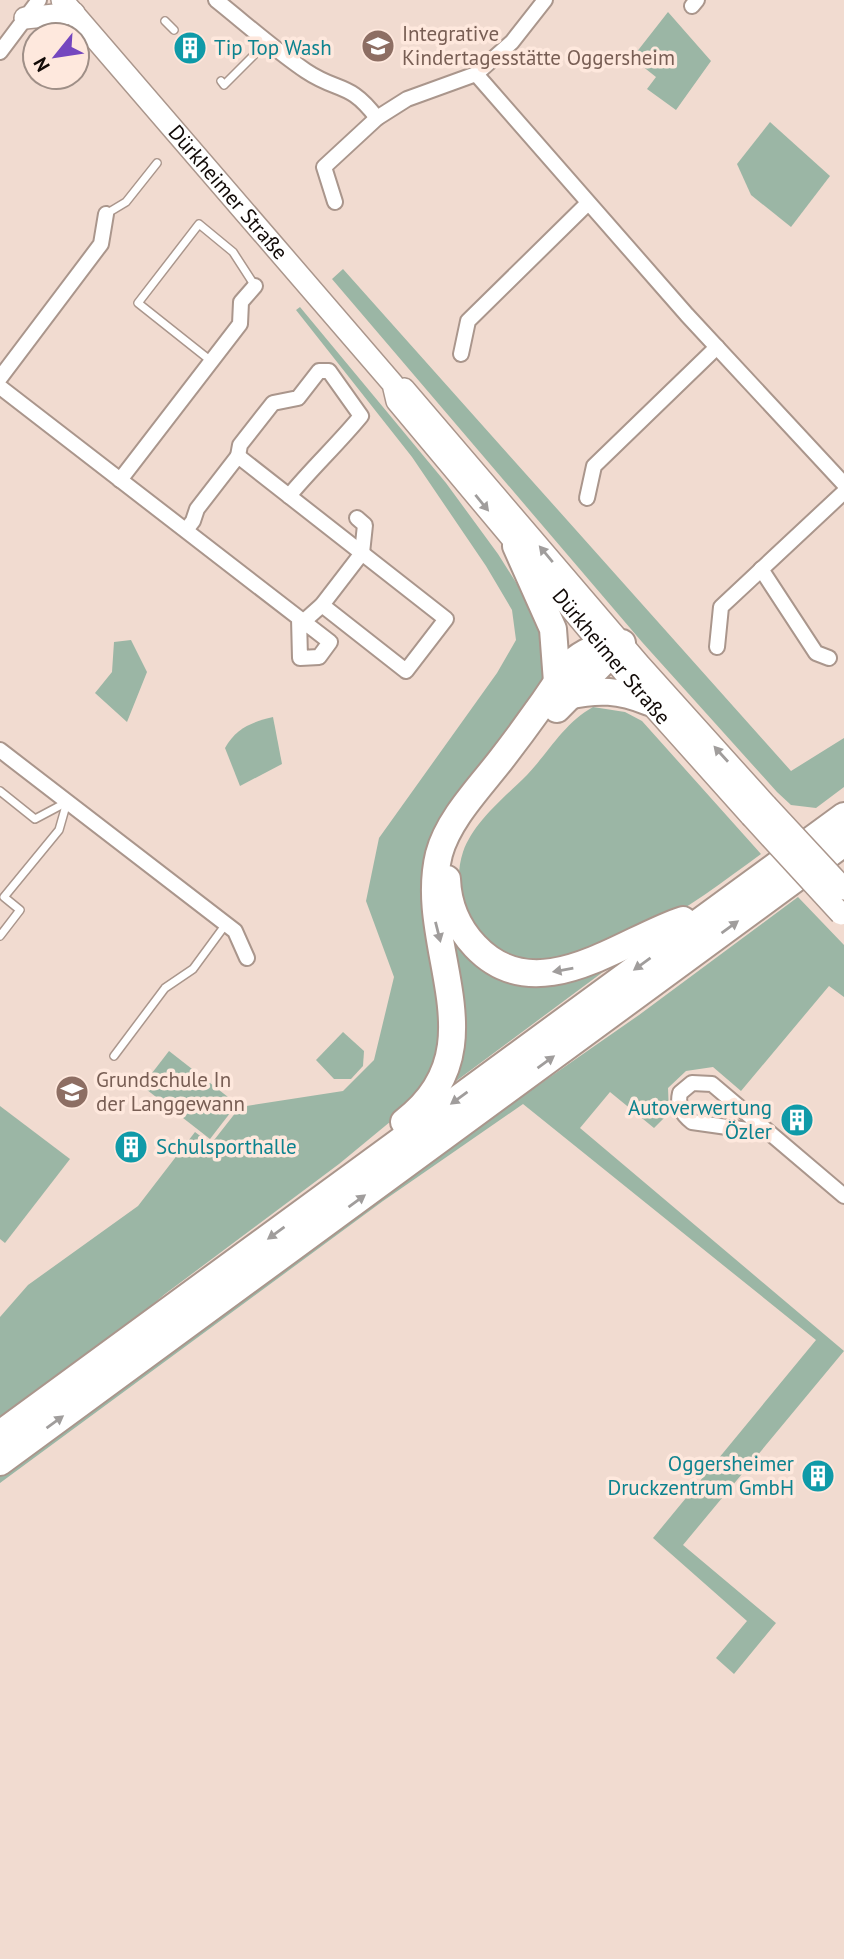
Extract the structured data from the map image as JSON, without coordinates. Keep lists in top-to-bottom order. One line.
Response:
{"streets":{"street":["Dürkheimer Straße"]},"places":{"school or university":["Integrative Kindertagesstätte Oggersheim","Grundschule In der Langgewann"],"building":["Tip Top Wash","Autoverwertung Özler","Schulsporthalle","Oggersheimer Druckzentrum GmbH"]},"north":"bottom left"}
